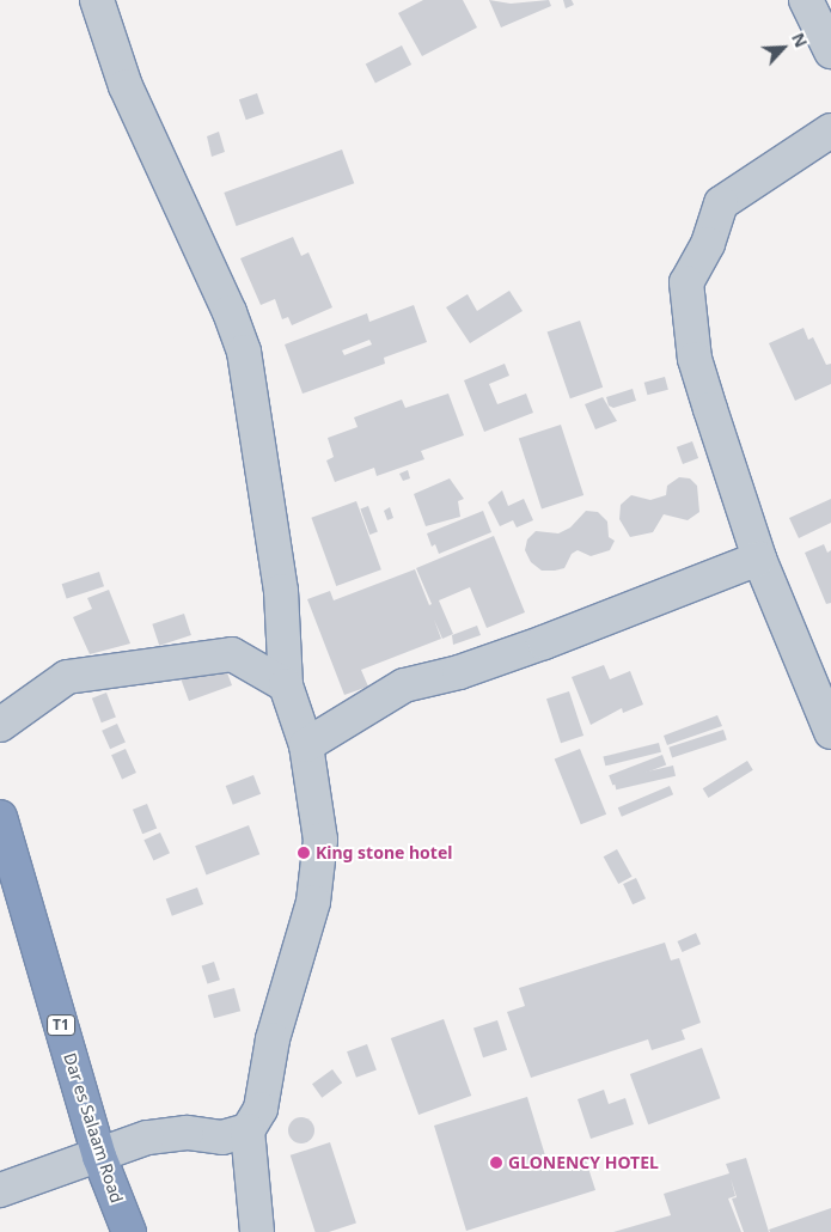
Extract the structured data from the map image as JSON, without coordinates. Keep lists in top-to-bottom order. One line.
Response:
{"streets":{"highway":["T1","Dar es Salaam Road"]},"places":["King stone hotel","GLONENCY HOTEL"],"north":"top right"}
